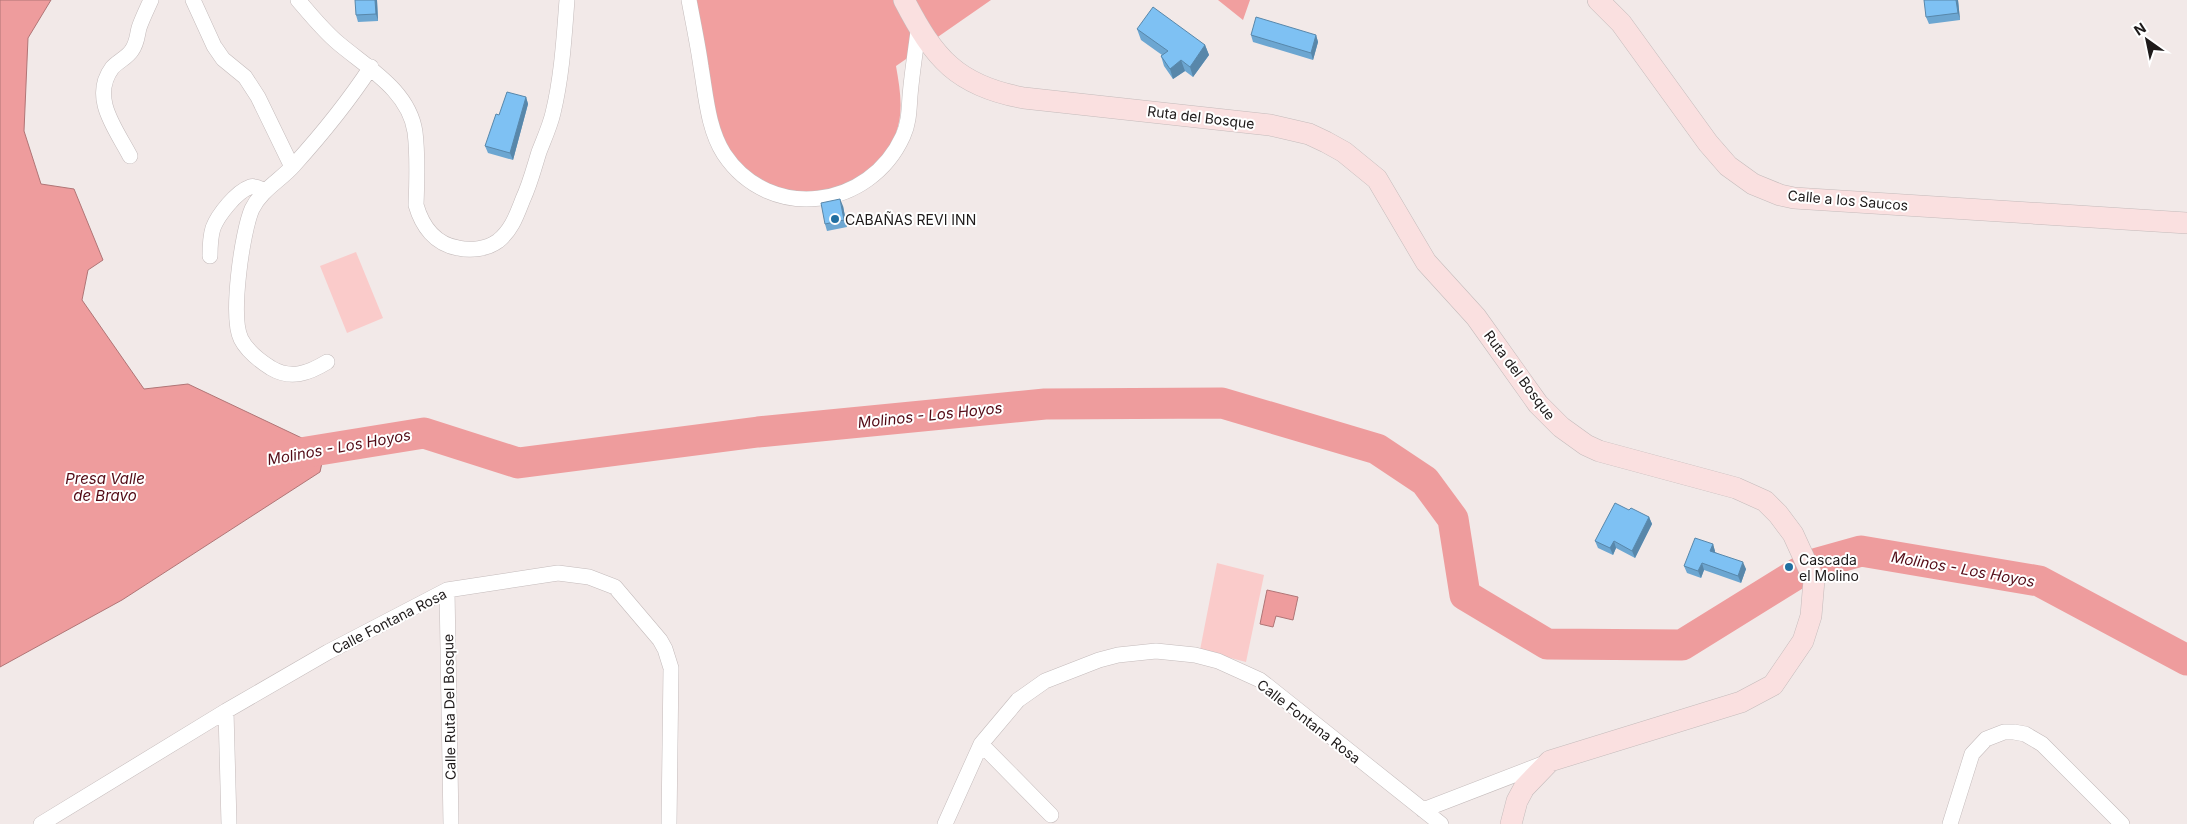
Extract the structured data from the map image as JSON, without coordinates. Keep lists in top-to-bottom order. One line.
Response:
{"streets":{"street":["Ruta del Bosque","Calle a los Saucos","Calle Fontana Rosa","Calle Ruta Del Bosque"]},"crossings":[["Calle Fontana Rosa","Calle Ruta Del Bosque"]],"water":["Molinos - Los Hoyos","Presa Valle de Bravo"],"places":["CABAÑAS REVI INN","Cascada el Molino"],"north":"top left"}
